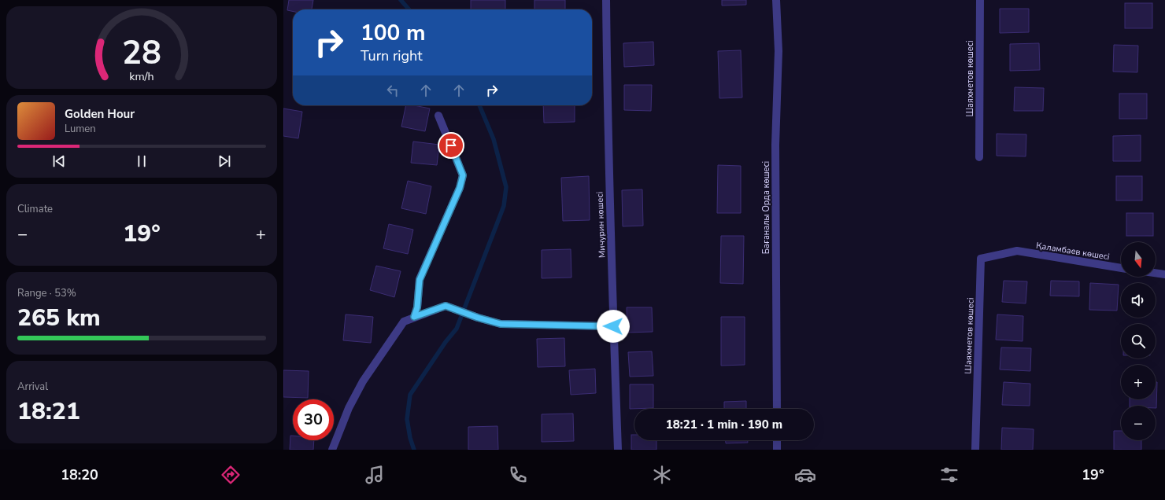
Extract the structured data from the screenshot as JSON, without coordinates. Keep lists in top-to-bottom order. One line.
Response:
{"streets":{"street":["Шаяхметов көшесі","Бағаналы Орда көшесі","Мичурин көшесі","Қаламбаев көшесі"]},"crossings":[["Шаяхметов көшесі","Қаламбаев көшесі"]],"north":"bottom","page":{"turn":["100 m","Turn right"],"song":["Golden Hour","Lumen"],"tile":["Climate",["Range · 53%","265 km"],["Arrival","18:21"]],"heat":["−","19°","+"],"map_buttons":["+","−"],"limit":"30","trip":"18:21 · 1 min · 190 m","tabs":["18:20","19°"],"gauge":["28","km/h"]}}
